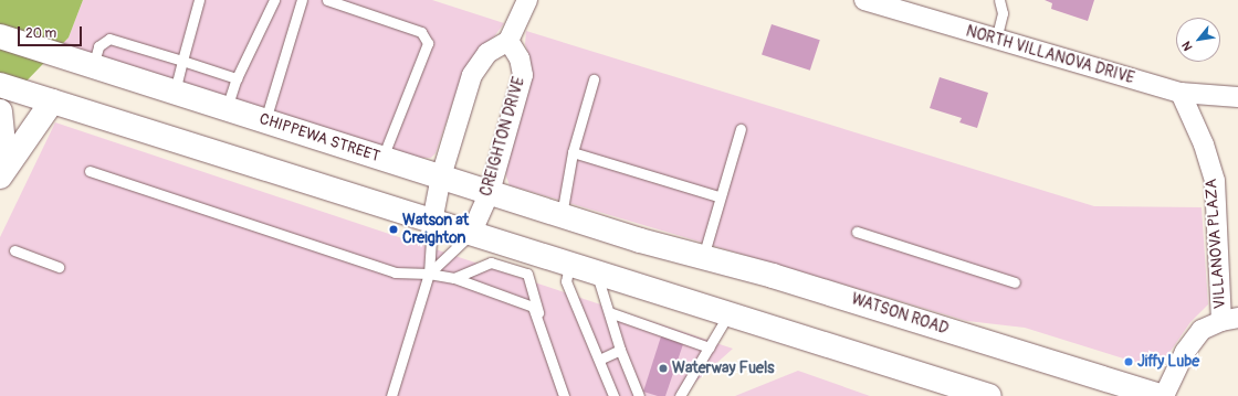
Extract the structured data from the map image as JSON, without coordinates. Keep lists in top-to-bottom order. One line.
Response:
{"streets":{"main road":["CHIPPEWA STREET","WATSON ROAD"],"street":["NORTH VILLANOVA DRIVE","CREIGHTON DRIVE","VILLANOVA PLAZA"]},"crossings":[["NORTH VILLANOVA DRIVE","VILLANOVA PLAZA"],["CREIGHTON DRIVE","CHIPPEWA STREET"],["CHIPPEWA STREET","WATSON ROAD"]],"places":["Watson at Creighton","Jiffy Lube","Waterway Fuels"],"scale_bar":"20 m","north":"bottom left"}
